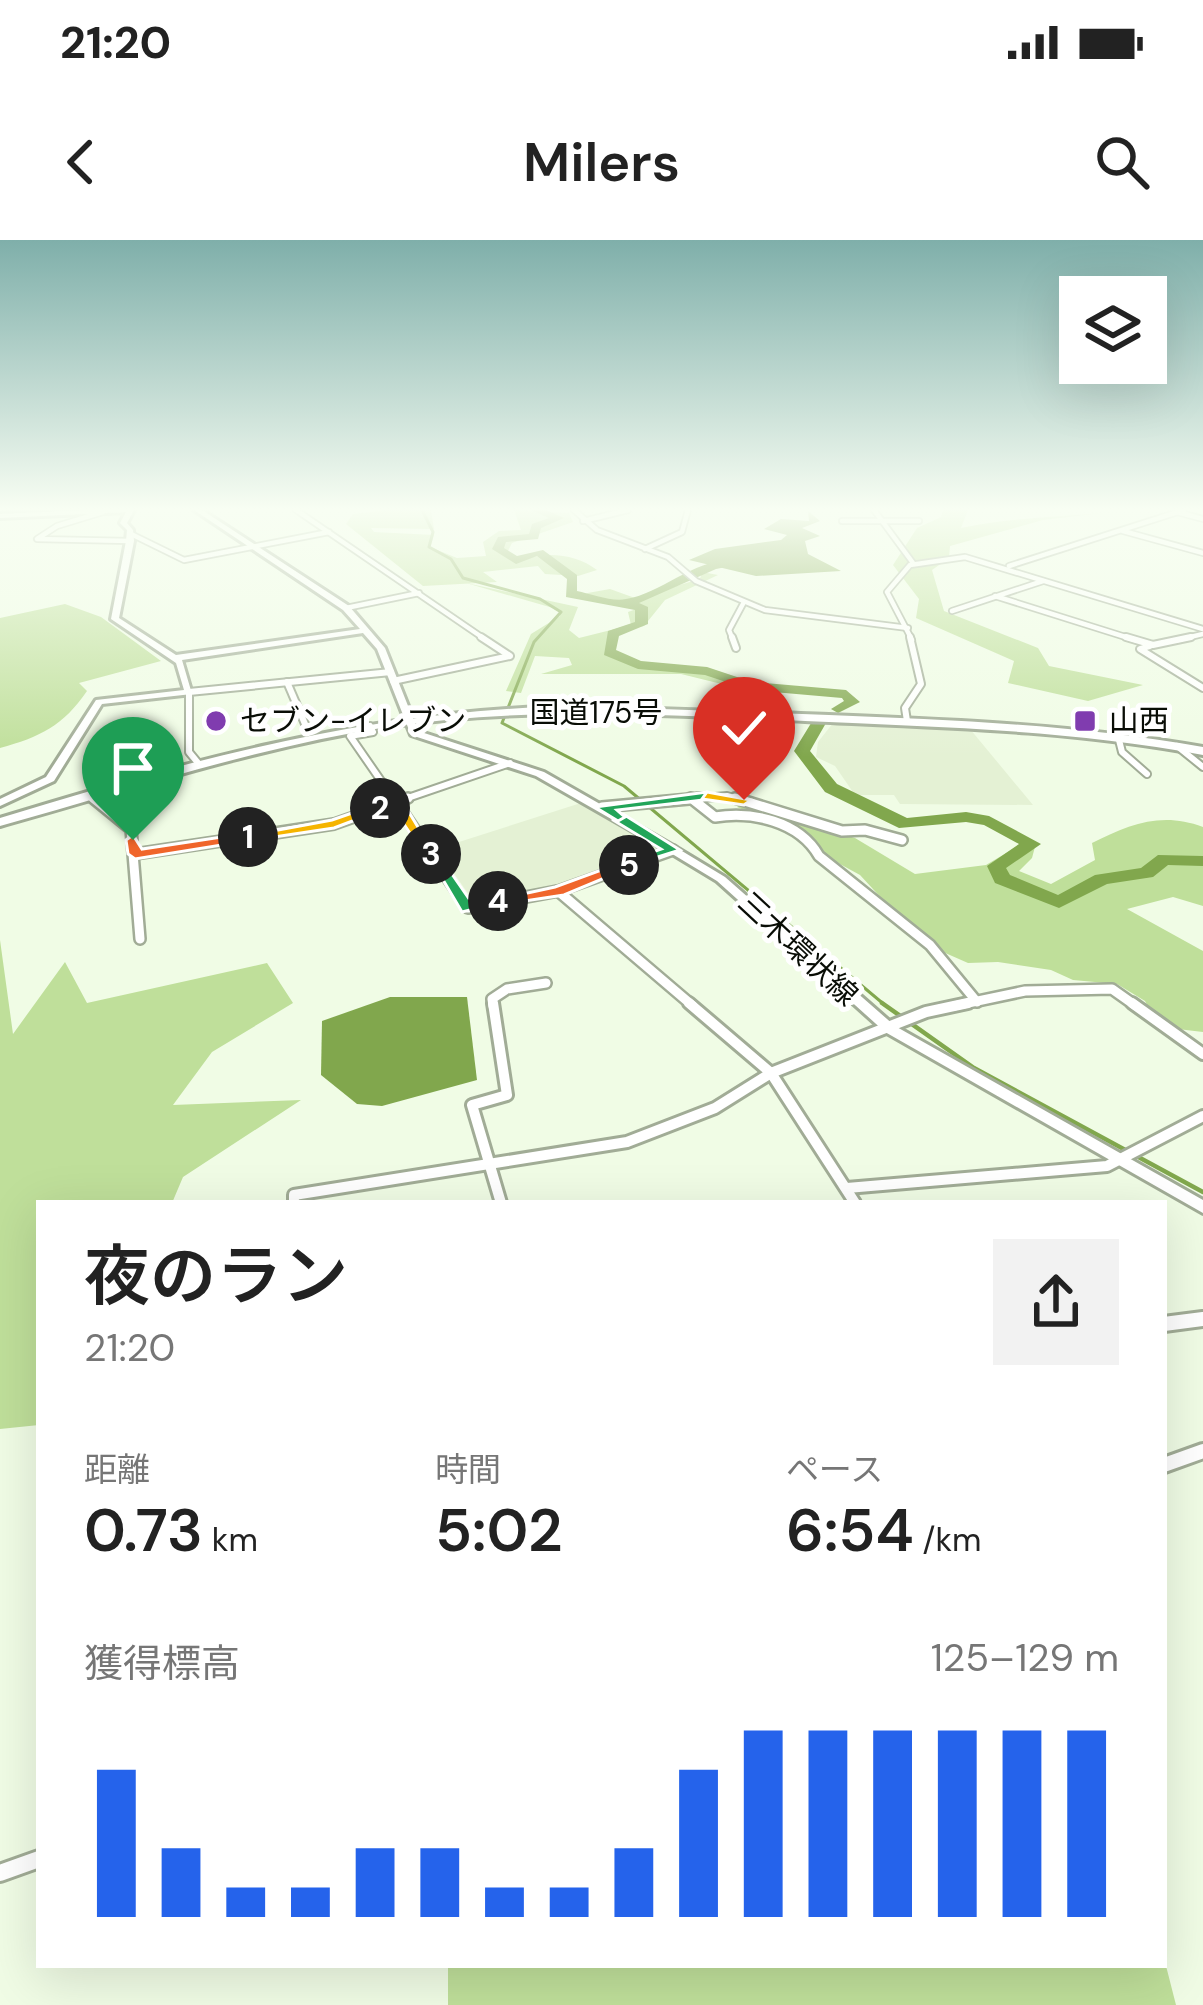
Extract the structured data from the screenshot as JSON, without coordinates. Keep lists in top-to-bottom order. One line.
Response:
{"streets":{"highway":["国道175号"],"main road":["三木環状線"]},"crossings":[["国道175号","三木環状線"]],"places":{"other":["セブン-イレブン"],"transit":["山西"]},"page":{"status":"21:20","header":"Milers","pins":["2","1","3","5","4"],"heading":["夜のラン","21:20"],"stats":[["距離","0.73 km"],["時間","5:02"],["ペース","6:54 /km"]],"chart":["獲得標高","125–129 m"]}}
